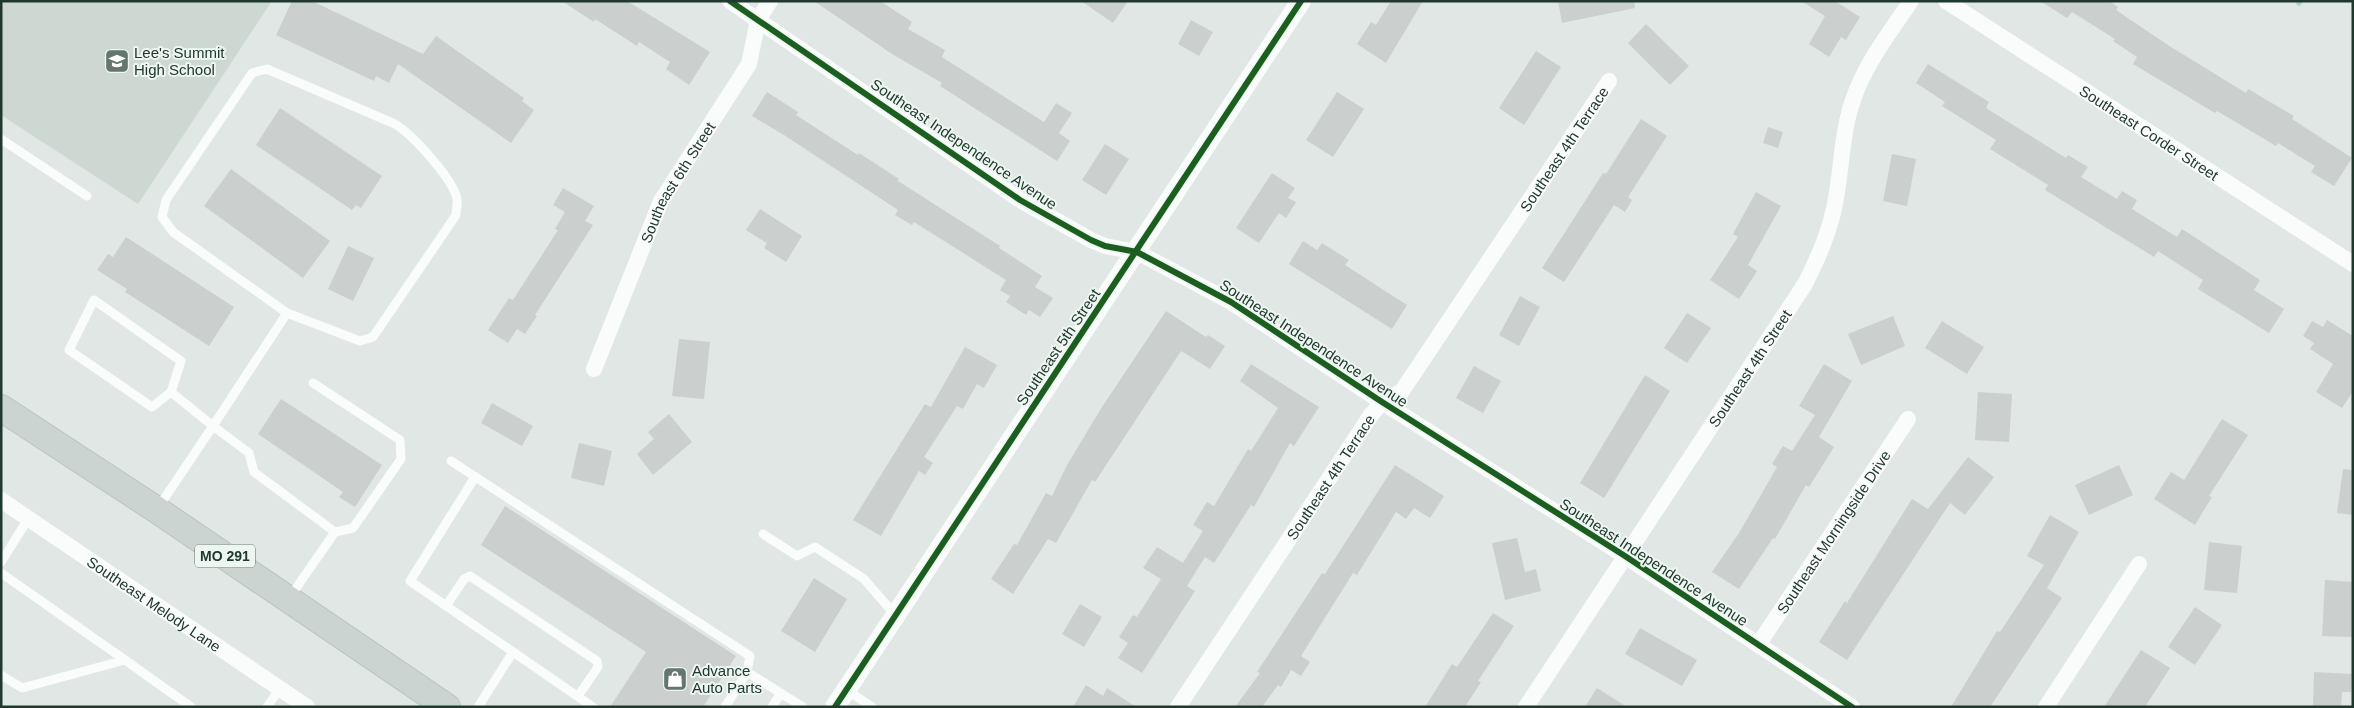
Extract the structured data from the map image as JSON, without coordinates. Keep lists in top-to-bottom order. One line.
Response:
{"streets":{"main road":["MO 291"],"street":["Southeast Corder Street","Southeast Independence Avenue","Southeast 4th Terrace","Southeast 6th Street","Southeast 5th Street","Southeast 4th Street","Southeast Morningside Drive","Southeast Melody Lane"]},"crossings":[["Southeast Independence Avenue","Southeast 4th Terrace"],["Southeast Independence Avenue","Southeast 6th Street"],["Southeast Independence Avenue","Southeast 5th Street"],["Southeast Independence Avenue","Southeast 4th Street"],["Southeast Independence Avenue","Southeast Morningside Drive"]],"places":{"school or university":["Lee's Summit High School"],"shop":["Advance Auto Parts"]}}
